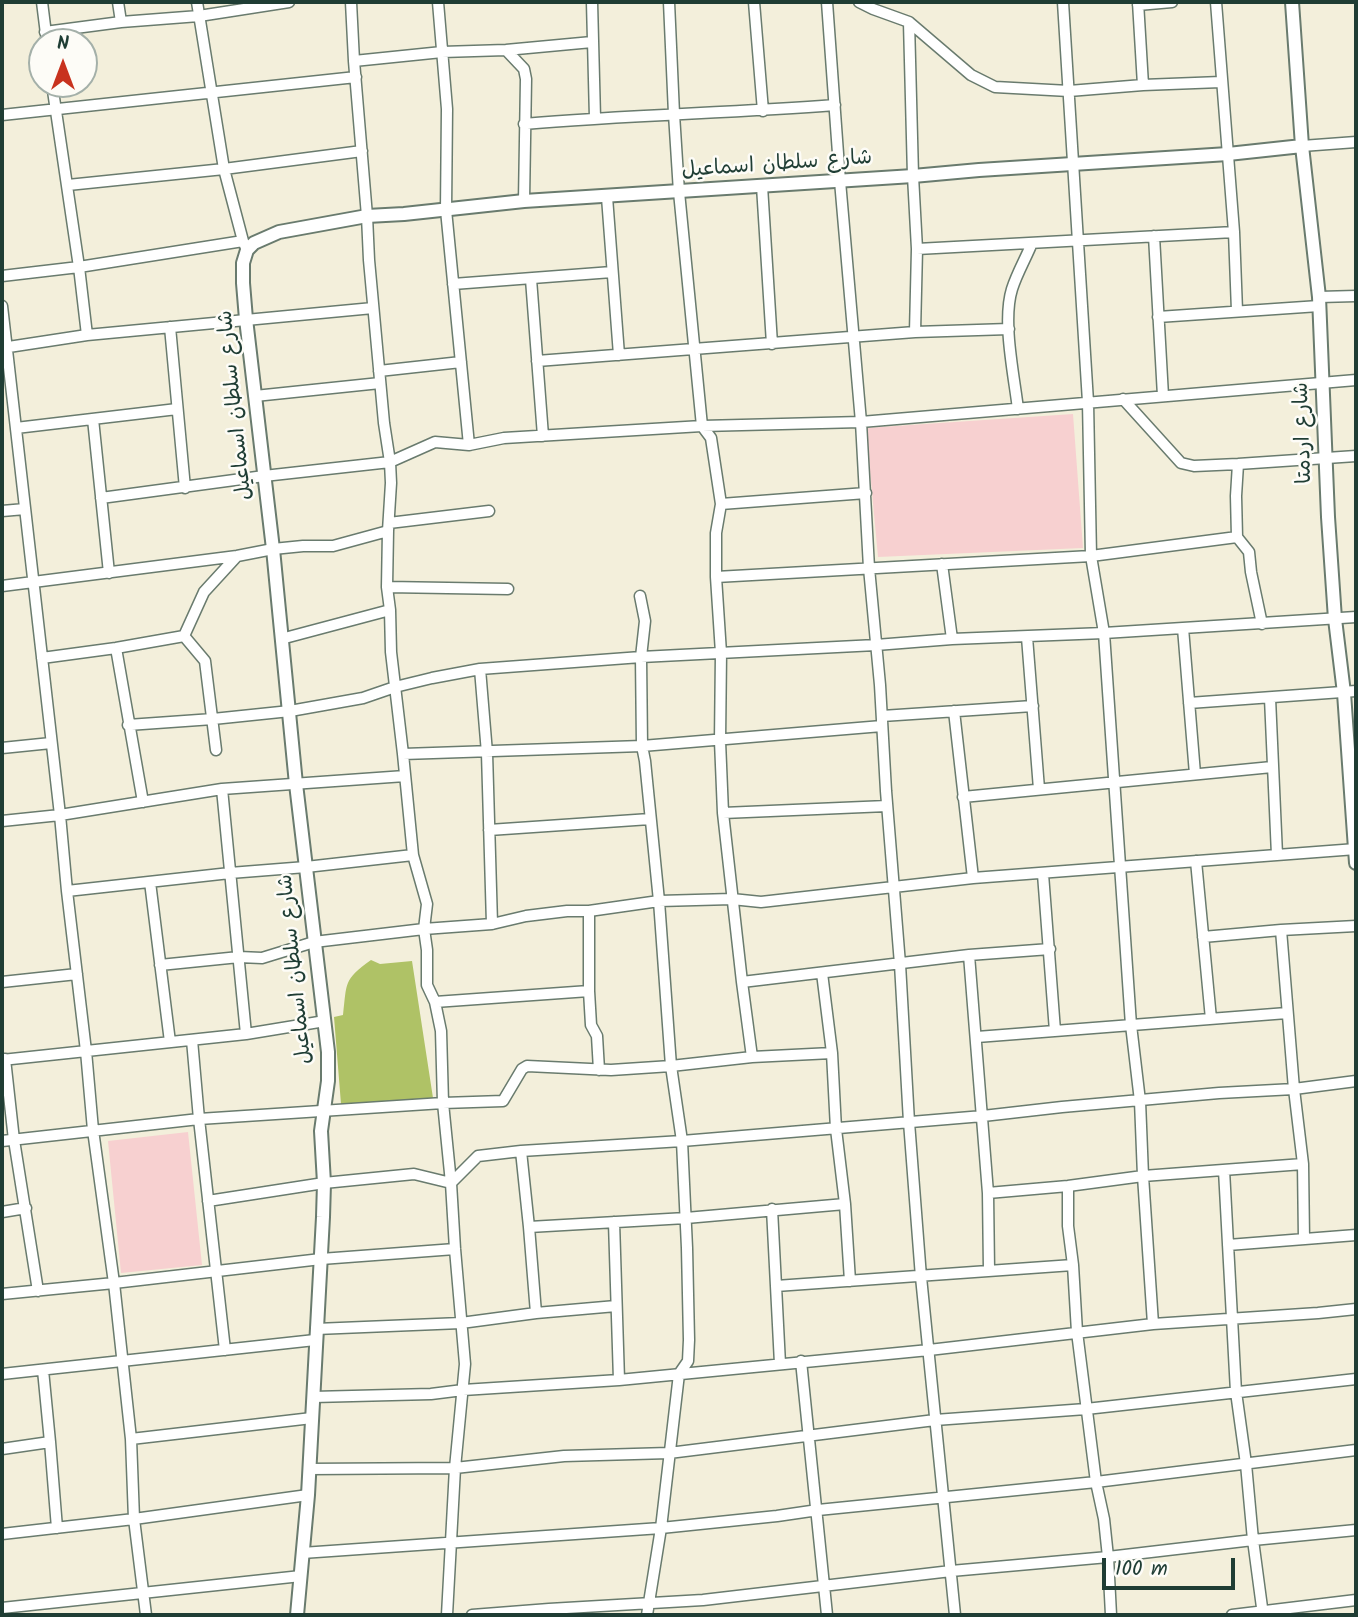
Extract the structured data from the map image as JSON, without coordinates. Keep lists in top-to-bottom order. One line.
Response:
{"streets":{"street":["شارع سلطان اسماعيل","شارع اردمتا"]},"crossings":[["شارع سلطان اسماعيل","شارع اردمتا"]],"scale_bar":"100 m","north":"top"}
